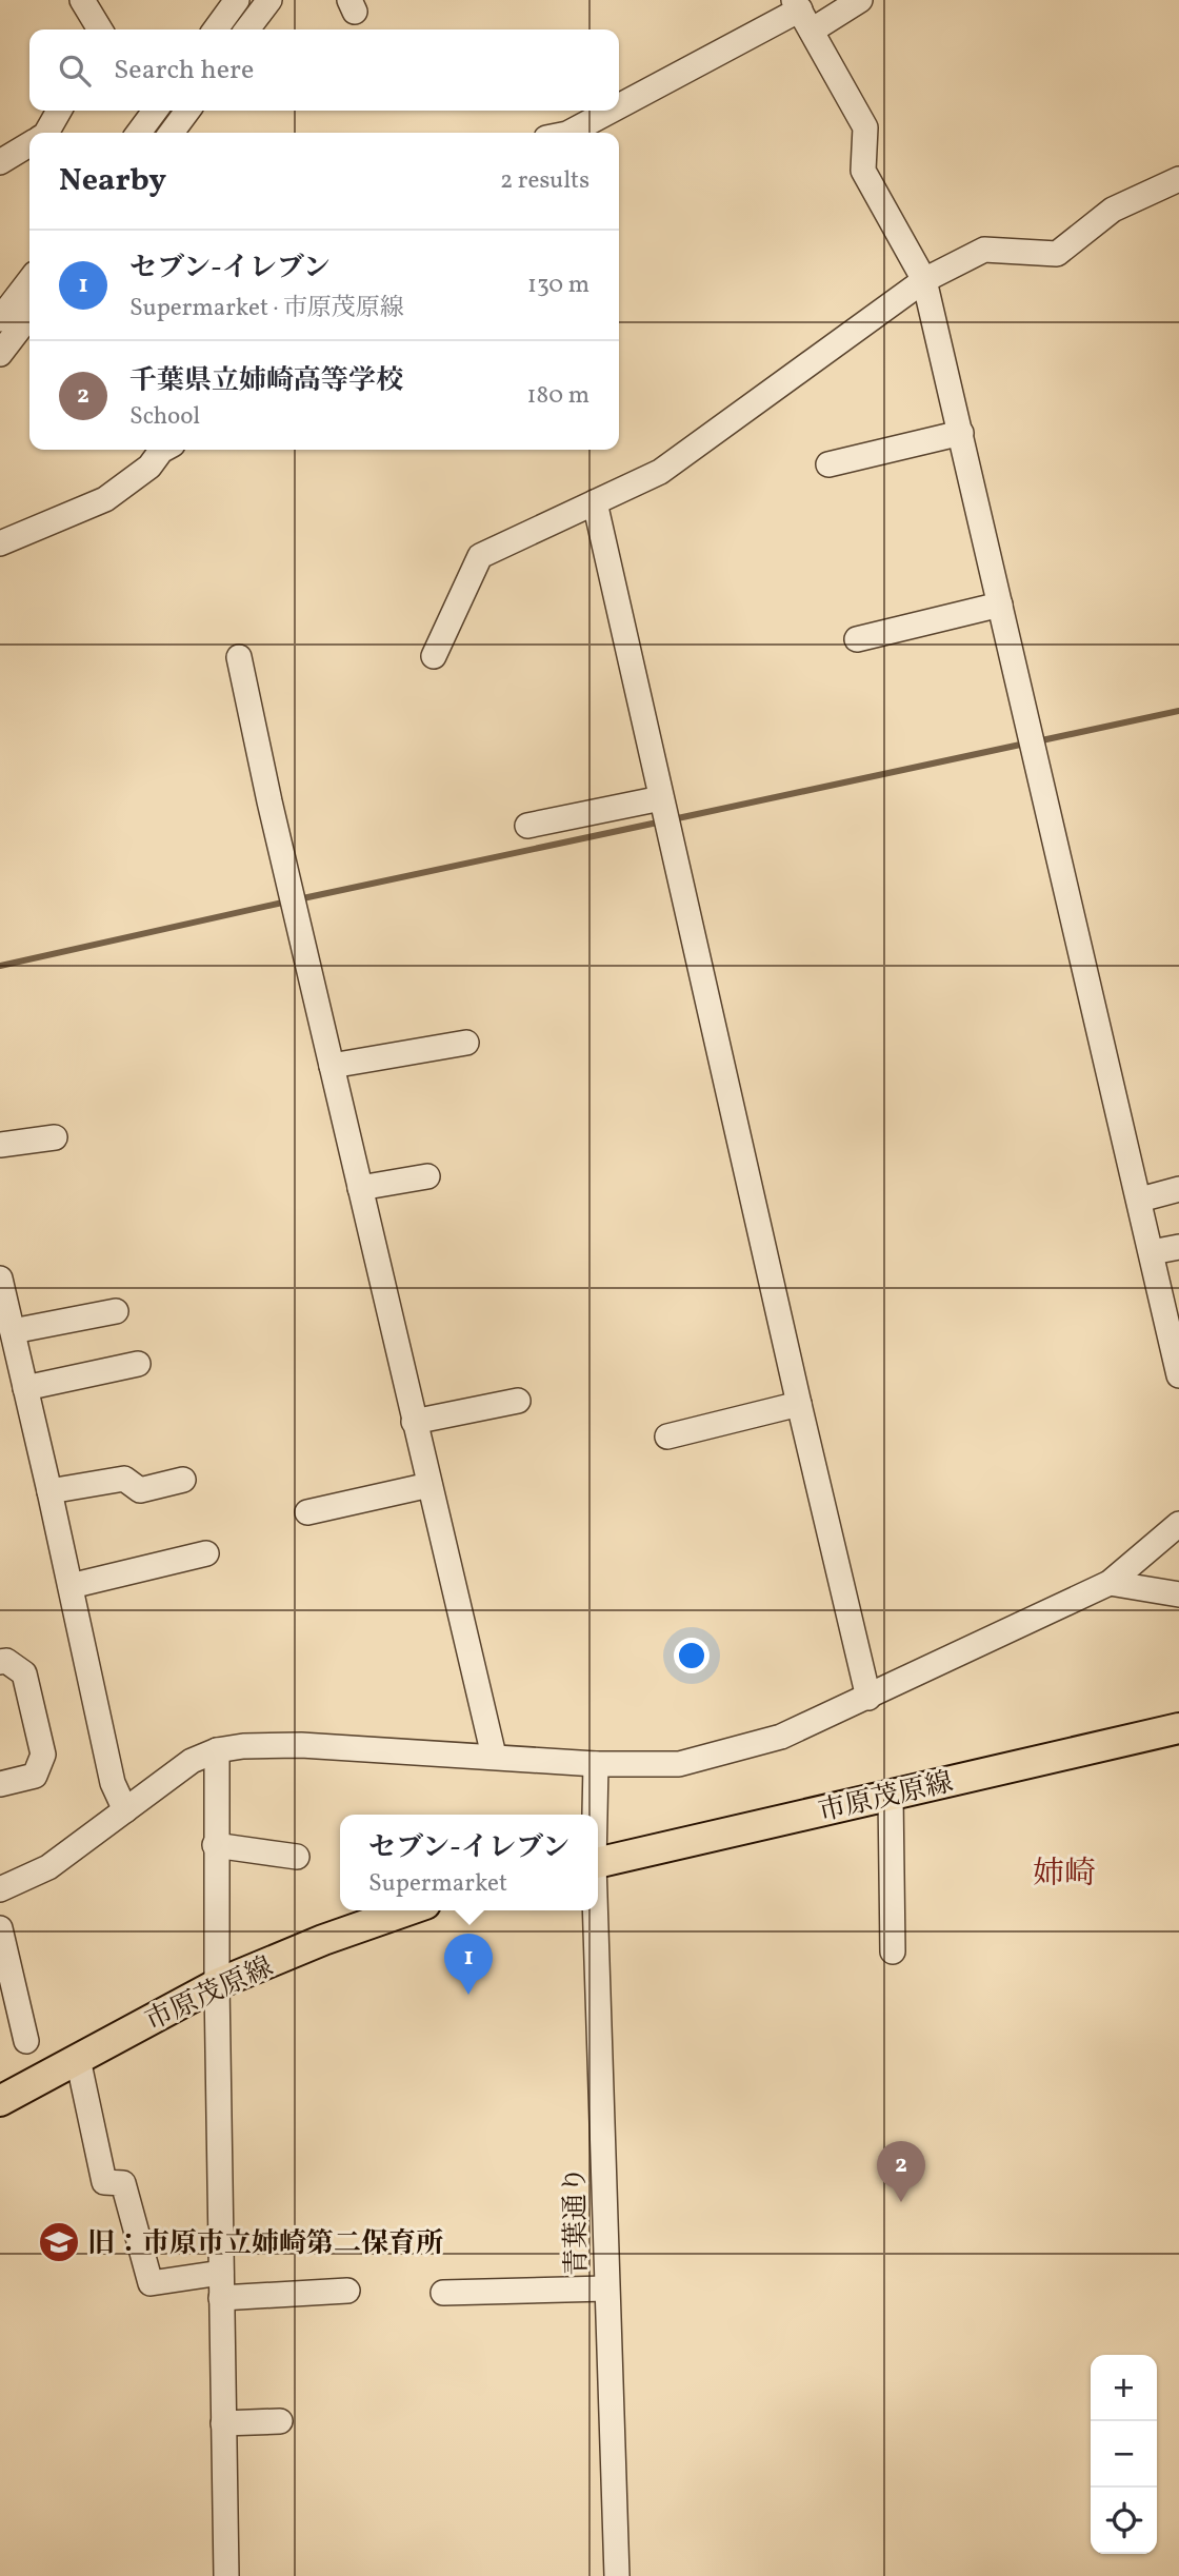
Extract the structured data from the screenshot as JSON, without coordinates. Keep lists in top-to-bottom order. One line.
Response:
{"streets":{"main road":["市原茂原線"],"street":["青葉通り"]},"districts":["姉崎"],"places":{"school or university":["旧：市原市立姉崎第二保育所"]},"page":{"search":"Search here","heading":["Nearby","2 results"],"list":[{"mark":"1","name":"セブン-イレブン","note":"Supermarket · 市原茂原線","value":"130 m"},{"mark":"2","name":"千葉県立姉崎高等学校","note":"School","value":"180 m"}],"popup":["セブン-イレブン","Supermarket"],"pins":["1","2"],"map_buttons":["+","−"]}}
